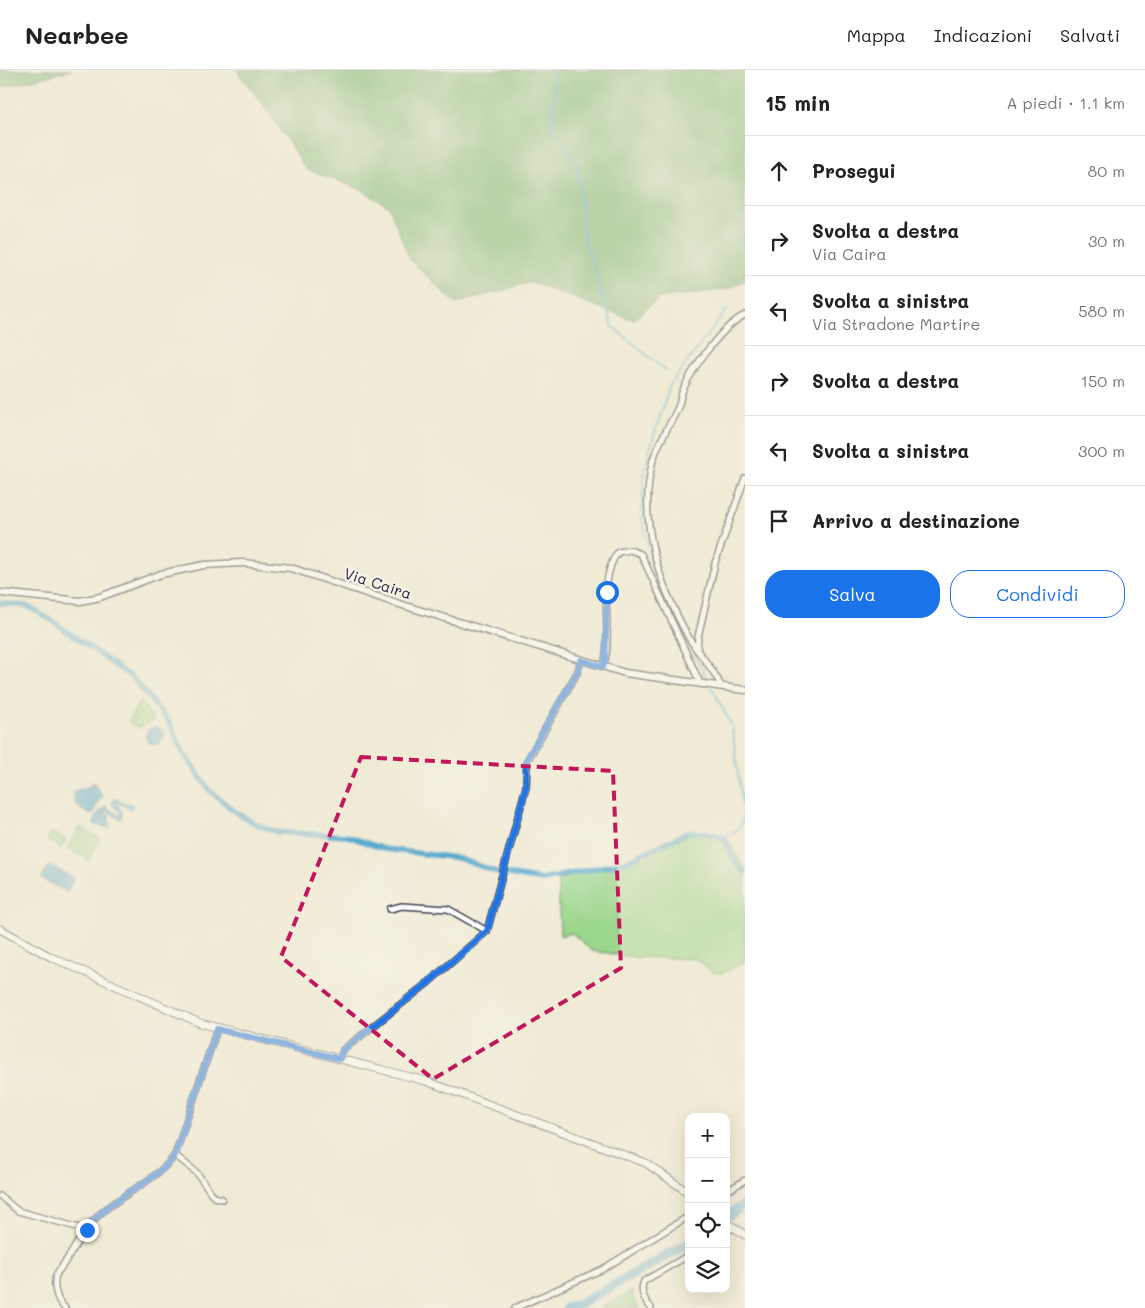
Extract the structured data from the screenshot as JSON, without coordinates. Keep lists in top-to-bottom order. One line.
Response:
{"streets":{"street":["Via Caira"]},"page":{"header":"Nearbee","nav":["Mappa","Indicazioni","Salvati"],"heading":["15 min","A piedi · 1.1 km"],"list":[["Prosegui","80 m"],["Svolta a destra","Via Caira","30 m"],["Svolta a sinistra","Via Stradone Martire","580 m"],["Svolta a destra","150 m"],["Svolta a sinistra","300 m"],"Arrivo a destinazione"],"buttons":["Salva","Condividi"],"map_buttons":["+","−"]}}
